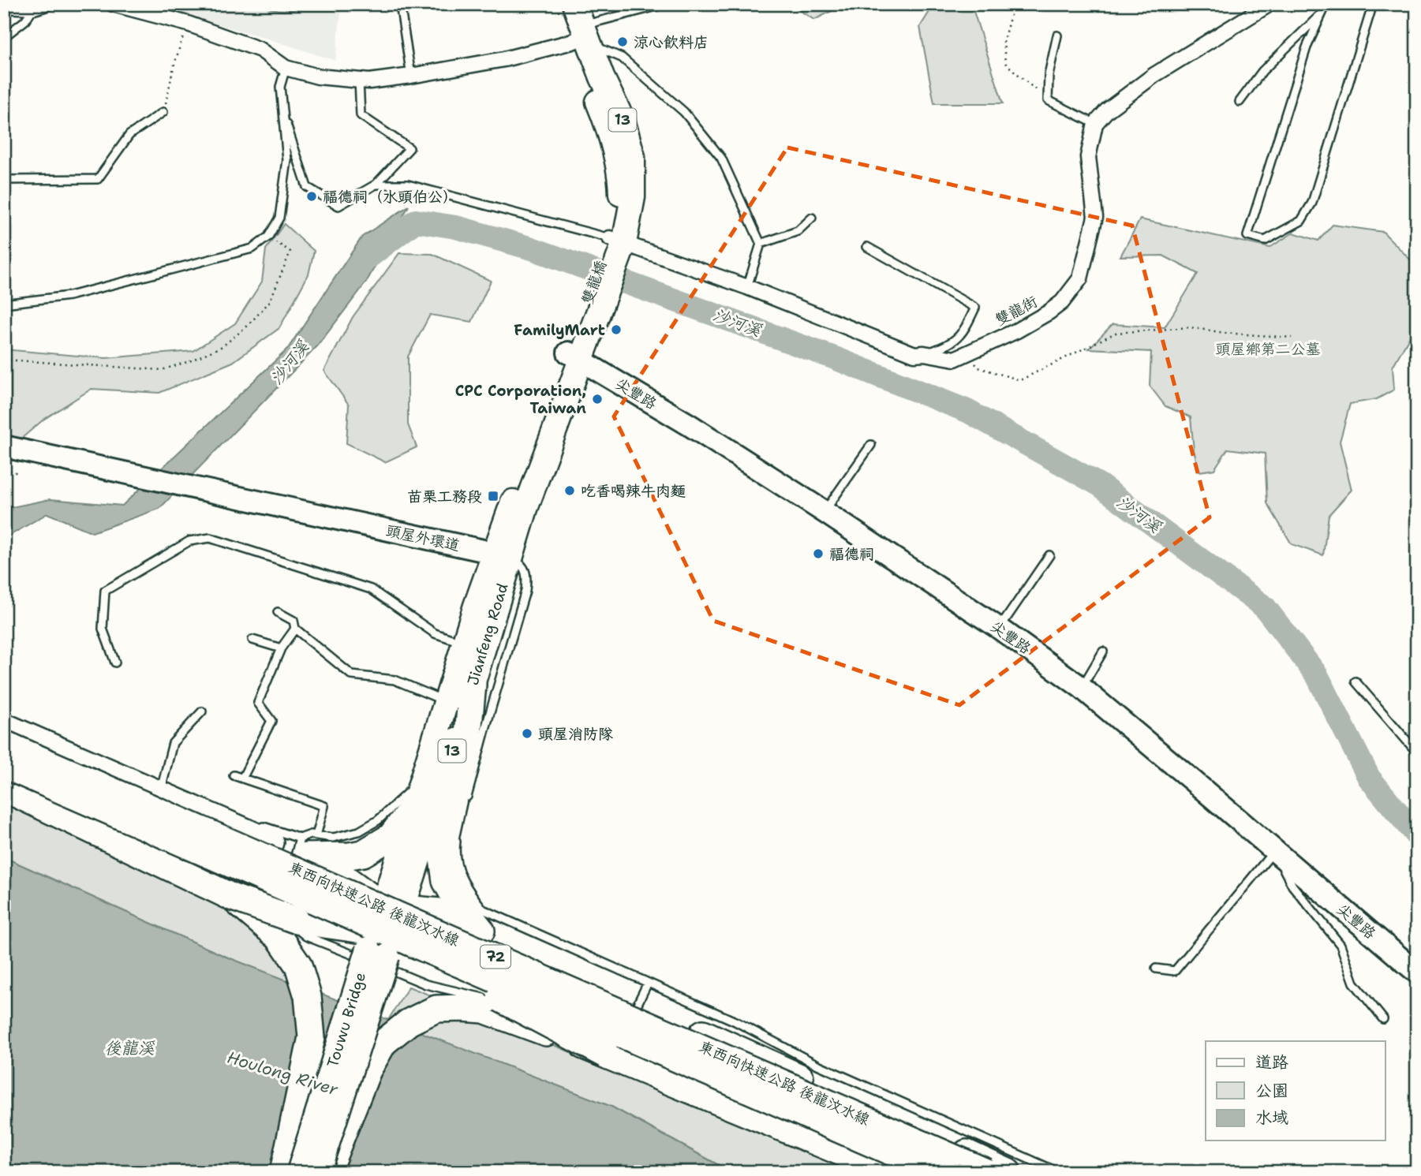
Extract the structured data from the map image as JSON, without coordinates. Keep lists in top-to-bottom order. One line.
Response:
{"streets":{"highway":["東西向快速公路 後龍汶水線","72"],"main road":["13","雙龍橋","Jianfeng Road","Touwu Bridge"],"street":["雙龍街","尖豐路","頭屋外環道"]},"crossings":[["13","雙龍橋"],["13","雙龍街"],["雙龍橋","雙龍街"],["雙龍橋","Jianfeng Road"],["尖豐路","Jianfeng Road"],["頭屋外環道","Jianfeng Road"],["Jianfeng Road","Touwu Bridge"]],"water":["沙河溪","後龍溪","Houlong River"],"parks":["頭屋鄉第二公墓"],"places":{"other":["涼心飲料店","福德祠（水頭伯公）","FamilyMart","CPC Corporation, Taiwan","吃香喝辣牛肉麵","福德祠","頭屋消防隊"],"transit":["苗栗工務段"]},"legend":["道路","公園","水域"]}
